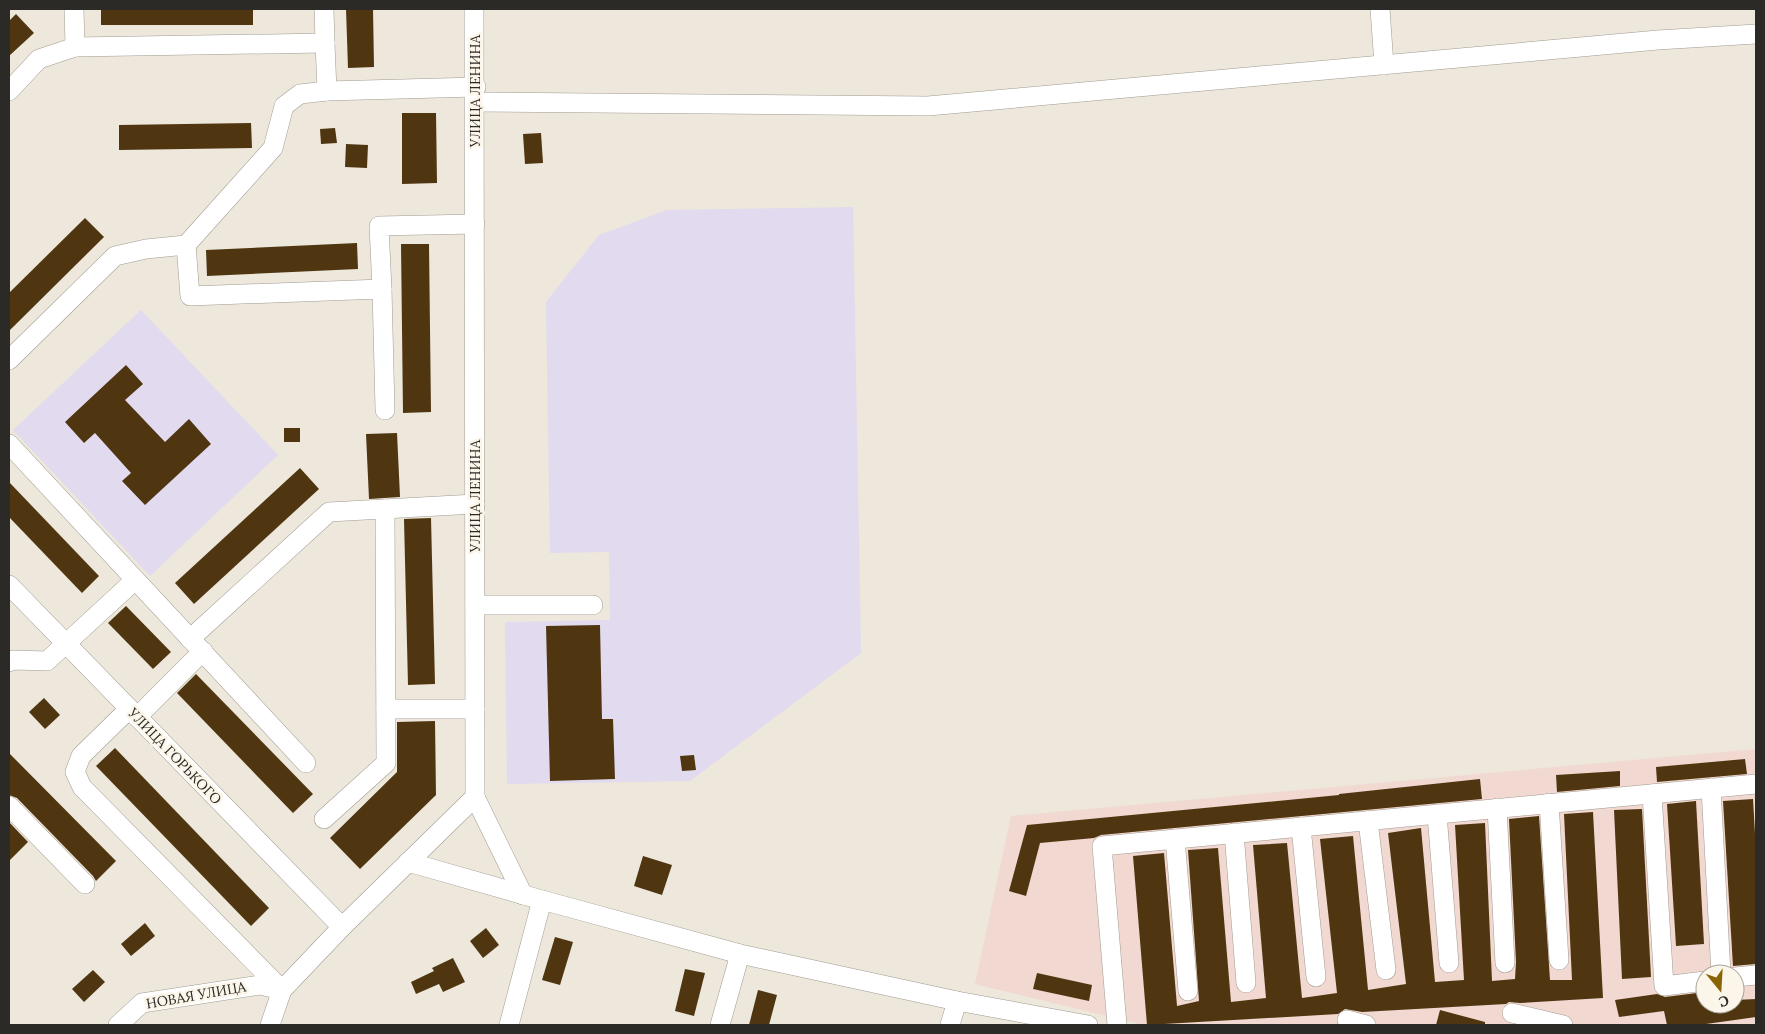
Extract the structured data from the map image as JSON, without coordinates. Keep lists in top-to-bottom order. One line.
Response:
{"streets":{"street":["УЛИЦА ЛЕНИНА","УЛИЦА ГОРЬКОГО","НОВАЯ УЛИЦА"]},"north":"bottom"}
